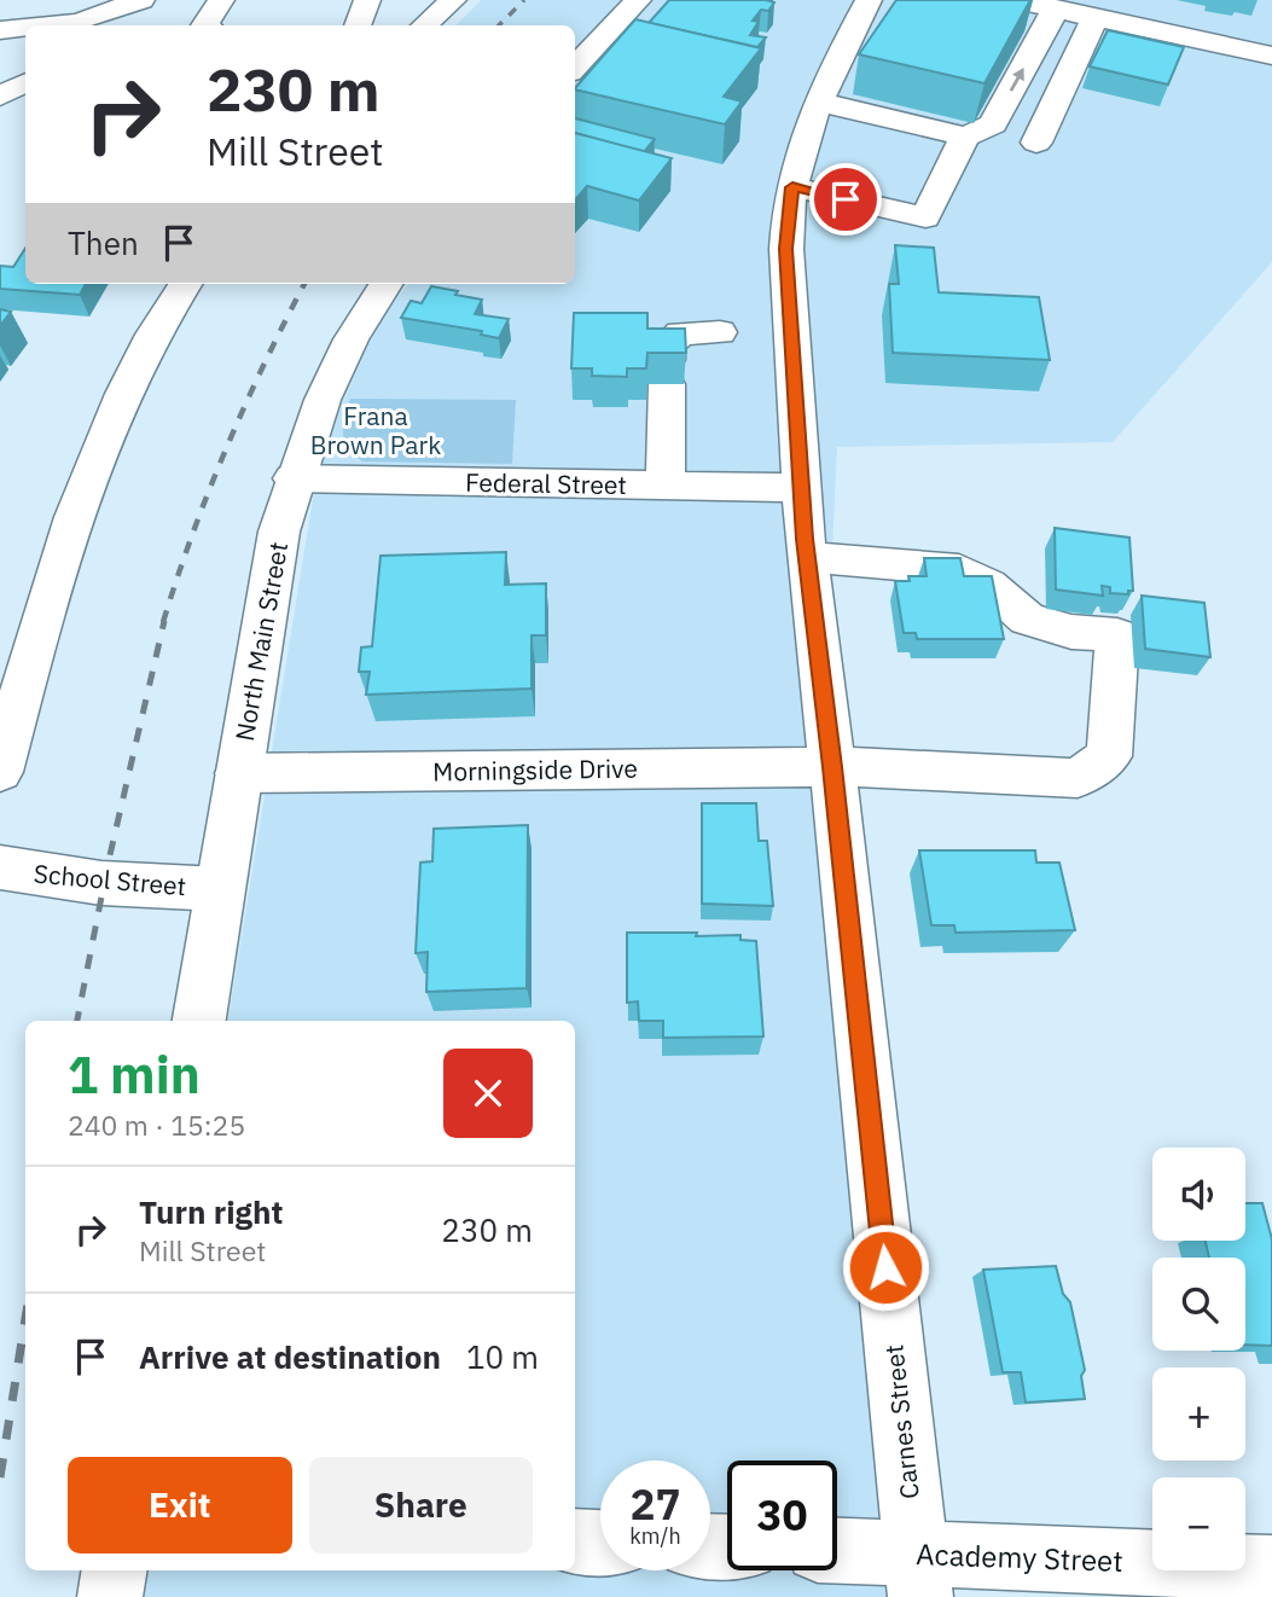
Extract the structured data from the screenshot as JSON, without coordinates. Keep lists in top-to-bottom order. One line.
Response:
{"streets":{"street":["Federal Street","North Main Street","Morningside Drive","School Street","Carnes Street","Academy Street"]},"crossings":[["Federal Street","North Main Street"],["Federal Street","Carnes Street"],["North Main Street","Morningside Drive"],["North Main Street","School Street"],["Morningside Drive","Carnes Street"],["Carnes Street","Academy Street"]],"parks":["Frana Brown Park"],"page":{"turn":["230 m","Mill Street"],"then":"Then","heading":["1 min","240 m · 15:25"],"map_buttons":["+","−"],"list":[{"name":"Turn right","note":"Mill Street","value":"230 m"},{"name":"Arrive at destination","value":"10 m"}],"buttons":["Exit","Share"],"speed":"27 km/h","limit":"30"}}
